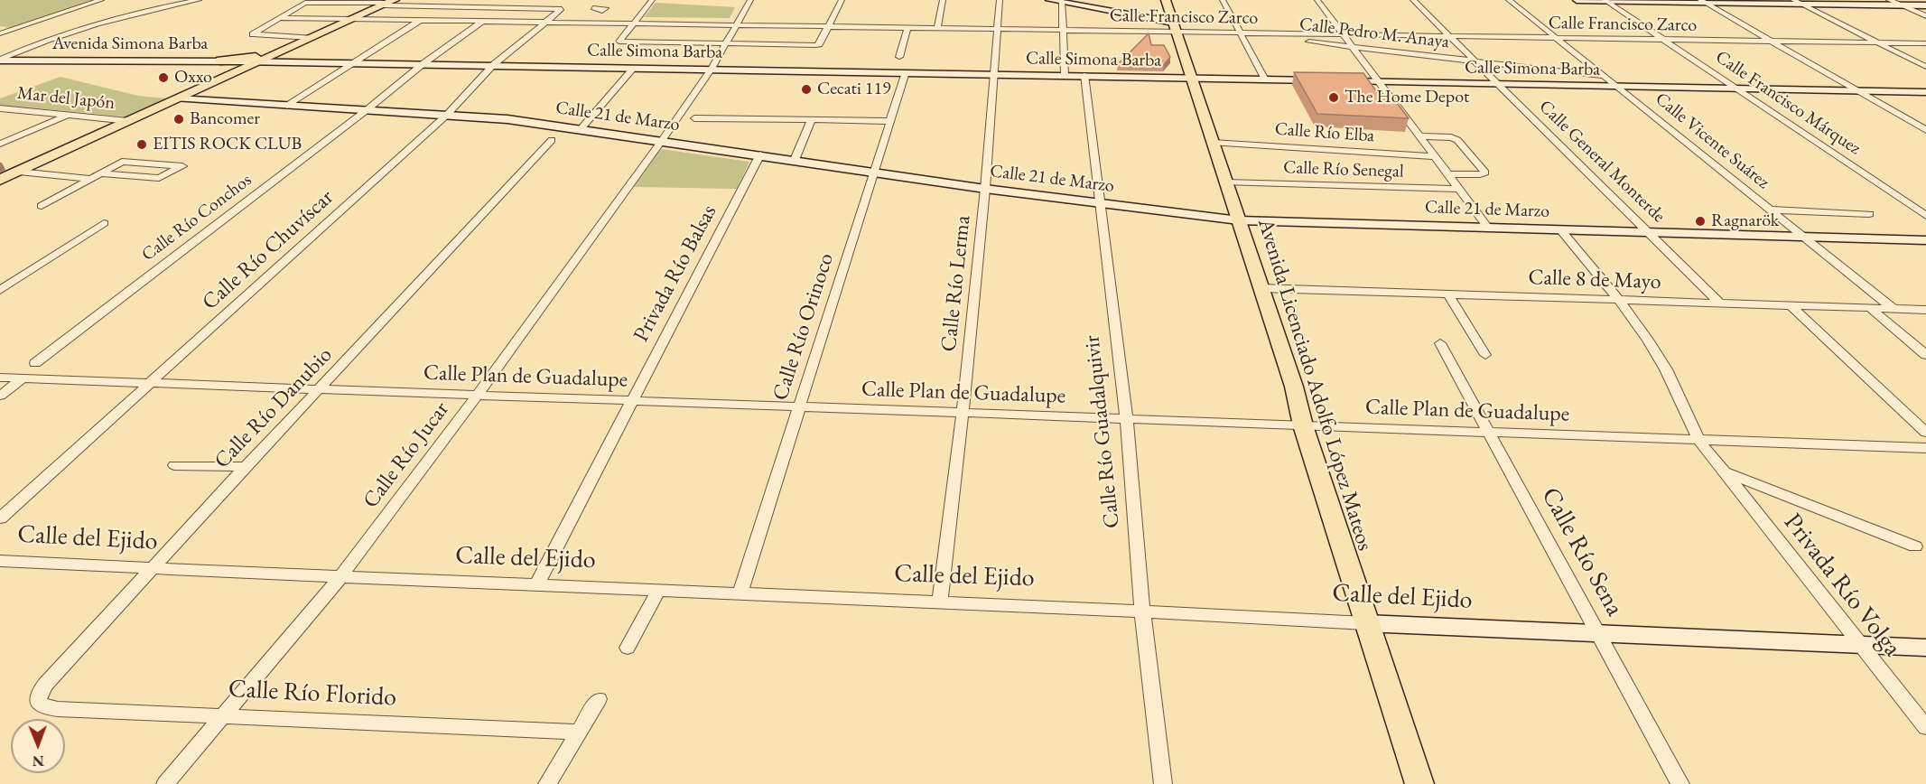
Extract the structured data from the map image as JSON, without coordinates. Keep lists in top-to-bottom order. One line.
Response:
{"streets":{"main road":["Avenida Licenciado Adolfo López Mateos"],"street":["Calle Francisco Zarco","Calle Pedro M. Anaya","Avenida Simona Barba","Calle Simona Barba","Mar del Japón","Calle Francisco Márquez","Calle 21 de Marzo","Calle Río Elba","Calle Vicente Suárez","Calle General Monterde","Calle Río Senegal","Calle Río Conchos","Calle Río Chuvíscar","Privada Río Balsas","Calle 8 de Mayo","Calle Río Lerma","Calle Río Orinoco","Calle Plan de Guadalupe","Calle Río Danubio","Calle Río Guadalquivir","Calle Río Jucar","Calle del Ejido","Calle Río Sena","Privada Río Volga","Calle Río Florido"]},"crossings":[["Calle Francisco Zarco","Calle Pedro M. Anaya"],["Calle Francisco Zarco","Calle Francisco Márquez"],["Calle Francisco Zarco","Calle Vicente Suárez"],["Calle Francisco Zarco","Calle General Monterde"],["Calle Francisco Zarco","Calle Río Conchos"],["Calle Francisco Zarco","Calle Río Chuvíscar"],["Calle Francisco Zarco","Calle Río Lerma"],["Calle Francisco Zarco","Avenida Licenciado Adolfo López Mateos"],["Calle Francisco Zarco","Calle Río Jucar"],["Calle Pedro M. Anaya","Calle Vicente Suárez"],["Calle Pedro M. Anaya","Calle General Monterde"],["Avenida Simona Barba","Calle Simona Barba"],["Calle Simona Barba","Calle Francisco Márquez"],["Calle Simona Barba","Calle Vicente Suárez"],["Calle Simona Barba","Calle General Monterde"],["Calle Simona Barba","Calle Río Conchos"],["Calle Simona Barba","Calle Río Chuvíscar"],["Calle Simona Barba","Calle Río Lerma"],["Calle Simona Barba","Calle Río Orinoco"],["Calle Simona Barba","Avenida Licenciado Adolfo López Mateos"],["Calle Simona Barba","Calle Río Guadalquivir"],["Calle Simona Barba","Calle Río Jucar"],["Calle 21 de Marzo","Calle Vicente Suárez"],["Calle 21 de Marzo","Calle General Monterde"],["Calle 21 de Marzo","Calle Río Conchos"],["Calle 21 de Marzo","Calle Río Chuvíscar"],["Calle 21 de Marzo","Privada Río Balsas"],["Calle 21 de Marzo","Calle Río Lerma"],["Calle 21 de Marzo","Calle Río Orinoco"],["Calle 21 de Marzo","Avenida Licenciado Adolfo López Mateos"],["Calle 21 de Marzo","Calle Río Guadalquivir"],["Calle 21 de Marzo","Calle Río Jucar"],["Calle 21 de Marzo","Privada Río Volga"],["Calle Río Elba","Avenida Licenciado Adolfo López Mateos"],["Calle Vicente Suárez","Calle 8 de Mayo"],["Calle General Monterde","Calle 8 de Mayo"],["Calle Río Senegal","Avenida Licenciado Adolfo López Mateos"],["Calle Río Chuvíscar","Calle Plan de Guadalupe"],["Privada Río Balsas","Calle Plan de Guadalupe"],["Privada Río Balsas","Calle del Ejido"],["Calle 8 de Mayo","Avenida Licenciado Adolfo López Mateos"],["Calle 8 de Mayo","Privada Río Volga"],["Calle Río Lerma","Calle Plan de Guadalupe"],["Calle Río Lerma","Calle del Ejido"],["Calle Río Orinoco","Calle Plan de Guadalupe"],["Calle Río Orinoco","Calle del Ejido"],["Calle Plan de Guadalupe","Avenida Licenciado Adolfo López Mateos"],["Calle Plan de Guadalupe","Calle Río Danubio"],["Calle Plan de Guadalupe","Calle Río Guadalquivir"],["Calle Plan de Guadalupe","Calle Río Jucar"],["Calle Plan de Guadalupe","Calle Río Sena"],["Calle Plan de Guadalupe","Privada Río Volga"],["Avenida Licenciado Adolfo López Mateos","Calle del Ejido"],["Calle Río Danubio","Calle del Ejido"],["Calle Río Danubio","Calle Río Florido"],["Calle Río Guadalquivir","Calle del Ejido"],["Calle Río Jucar","Calle del Ejido"],["Calle Río Jucar","Calle Río Florido"],["Calle del Ejido","Calle Río Sena"],["Calle del Ejido","Privada Río Volga"]],"places":["Oxxo","Cecati 119","The Home Depot","Bancomer","EITIS ROCK CLUB","Ragnarök"],"north":"bottom"}
